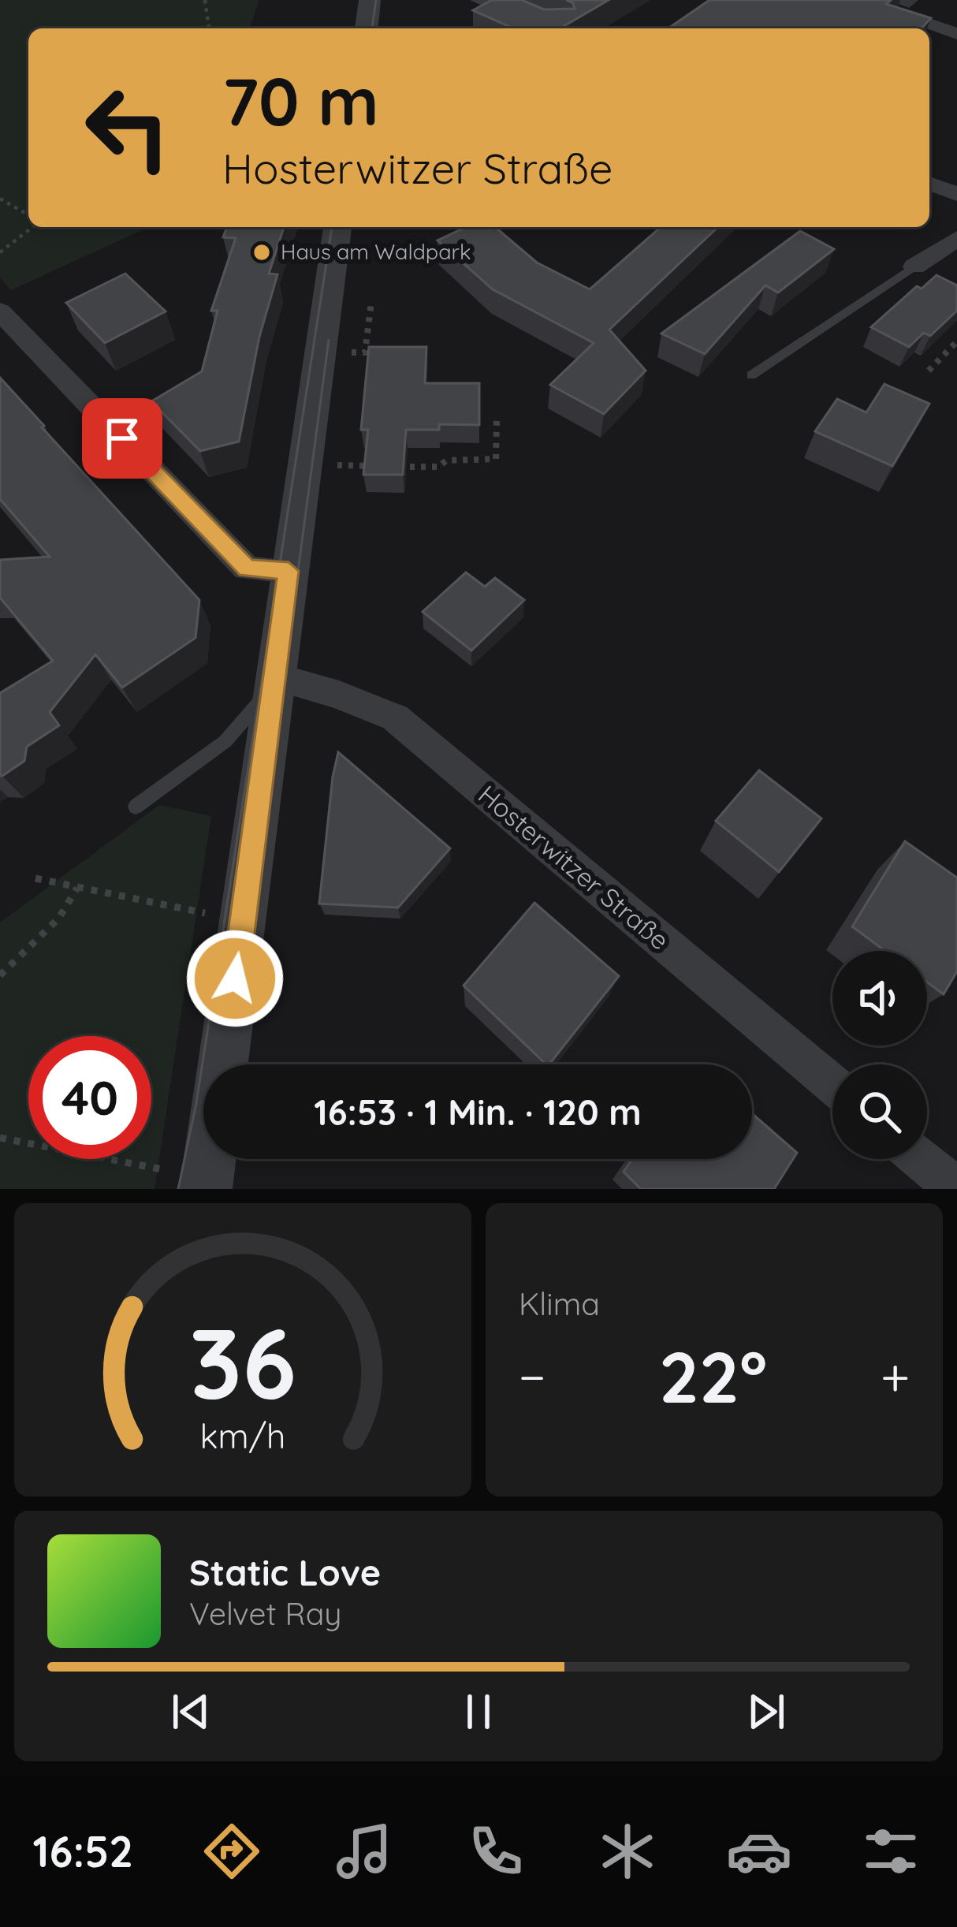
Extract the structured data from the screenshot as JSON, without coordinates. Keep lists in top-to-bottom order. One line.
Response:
{"streets":{"street":["Hosterwitzer Straße"]},"places":["Haus am Waldpark"],"page":{"turn":["70 m","Hosterwitzer Straße"],"limit":"40","trip":"16:53 · 1 Min. · 120 m","tile":"Klima","heat":["−","22°","+"],"song":["Static Love","Velvet Ray"],"tabs":"16:52","gauge":["36","km/h"]}}
